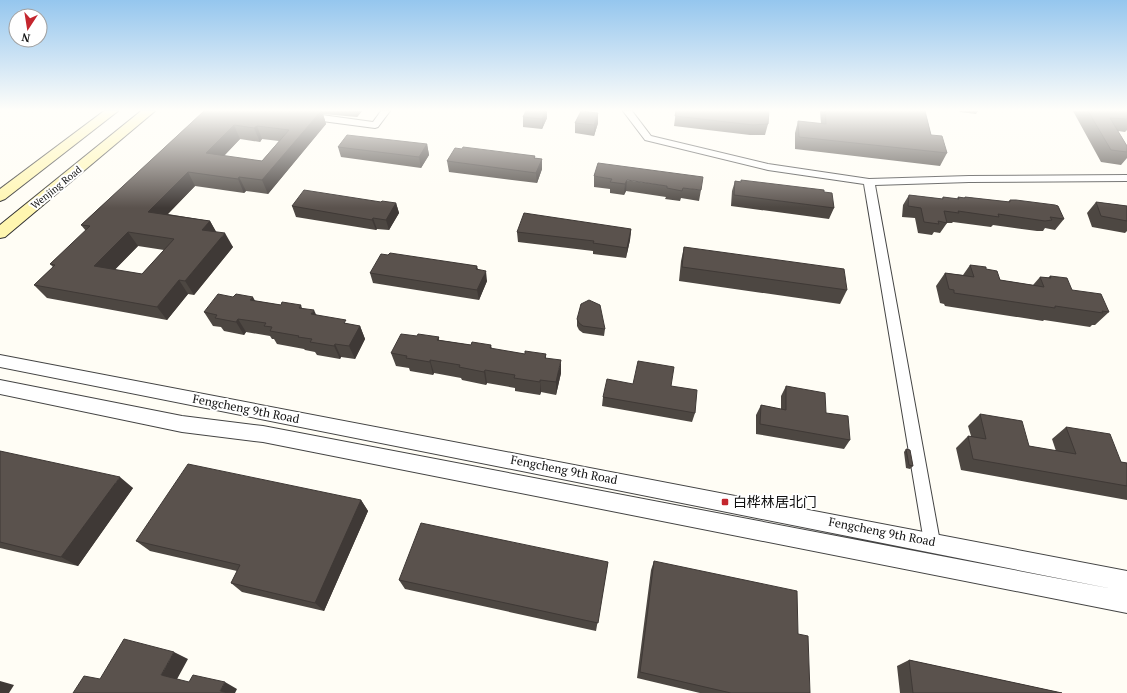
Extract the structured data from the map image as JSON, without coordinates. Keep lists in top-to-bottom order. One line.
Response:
{"streets":{"main road":["Wenjing Road"],"street":["Fengcheng 9th Road"]},"places":{"transit":["白桦林居北门"]},"north":"bottom"}
